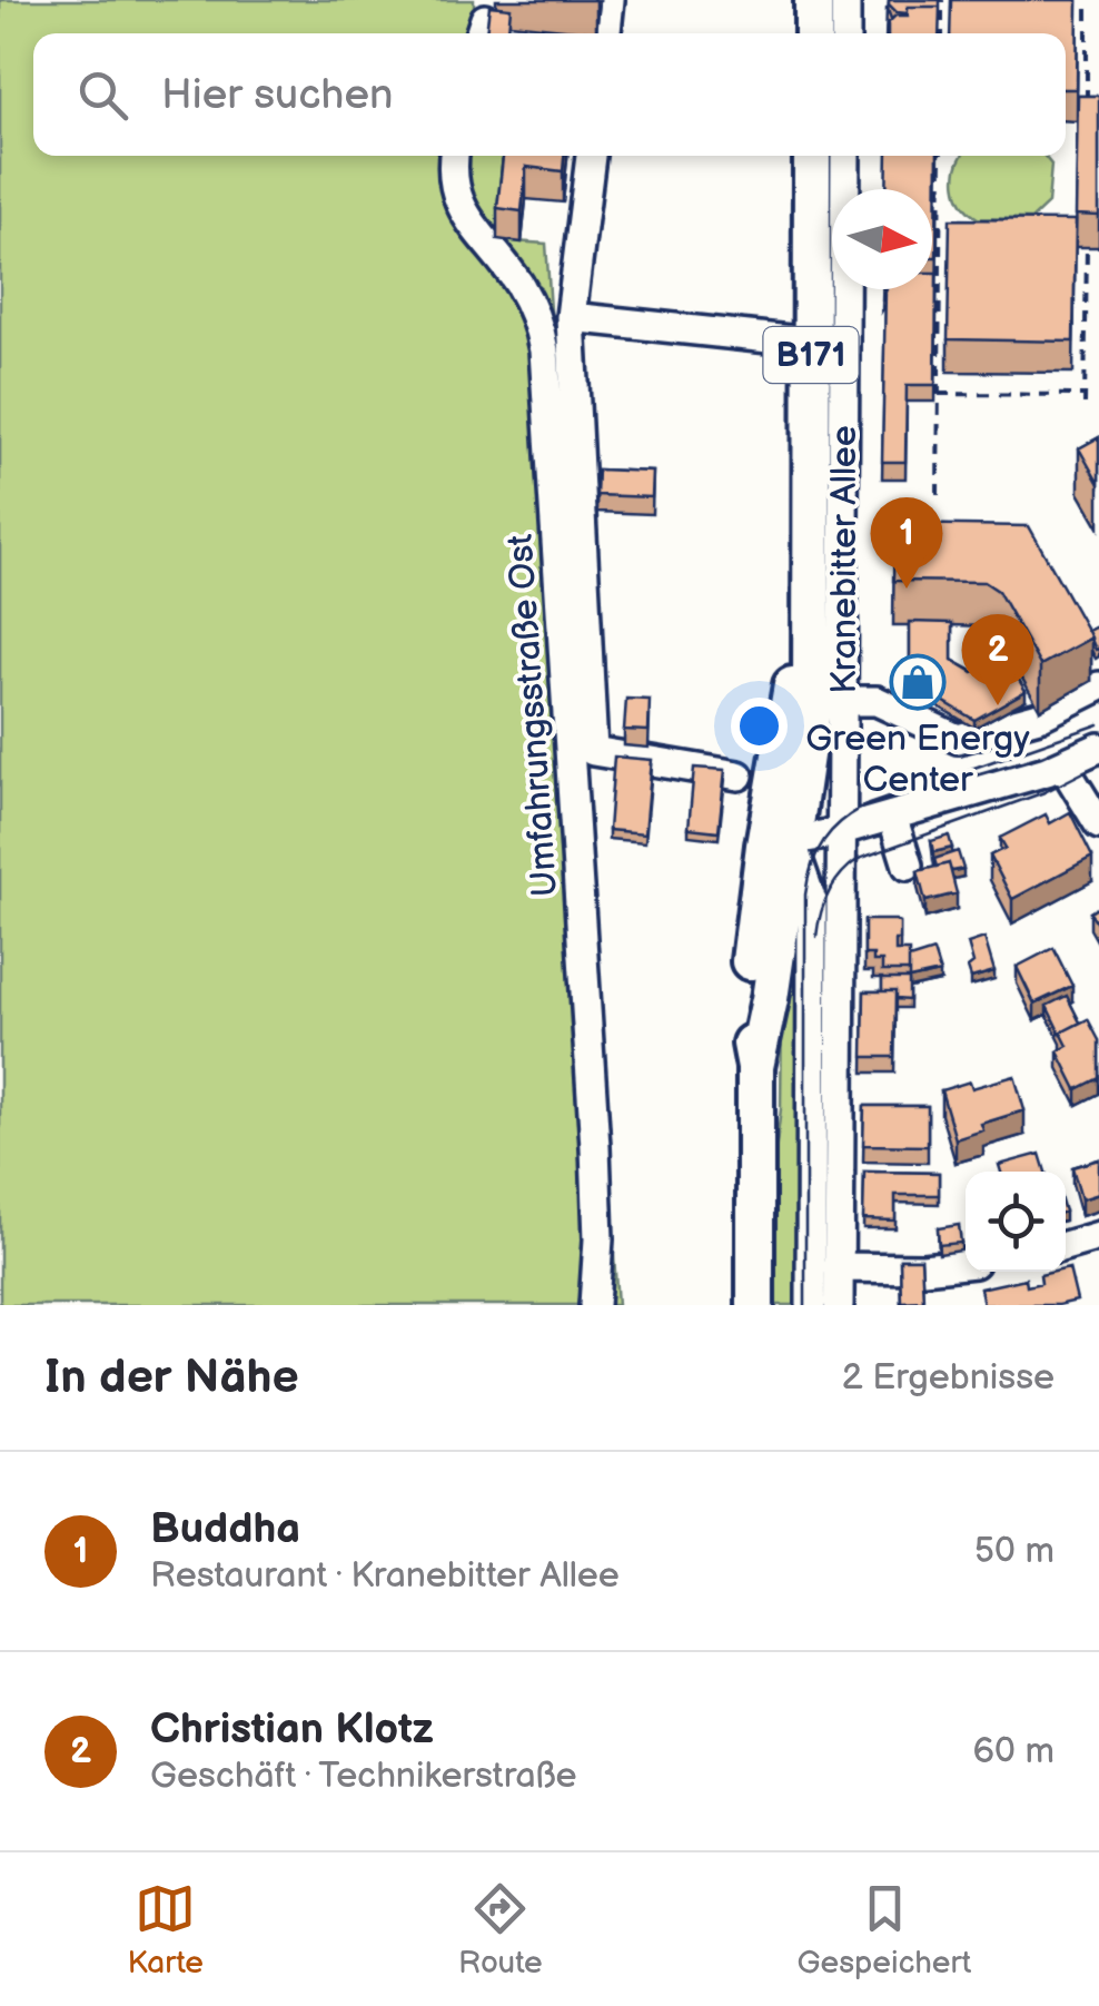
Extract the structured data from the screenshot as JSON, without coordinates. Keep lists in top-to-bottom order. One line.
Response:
{"streets":{"main road":["B171","Kranebitter Allee"],"street":["Umfahrungsstraße Ost"]},"places":{"shop":["Green Energy Center"]},"north":"right","page":{"search":"Hier suchen","pins":["1","2"],"heading":["In der Nähe","2 Ergebnisse"],"list":[{"mark":"1","name":"Buddha","note":"Restaurant · Kranebitter Allee","value":"50 m"},{"mark":"2","name":"Christian Klotz","note":"Geschäft · Technikerstraße","value":"60 m"}],"nav":["Karte","Route","Gespeichert"]}}
